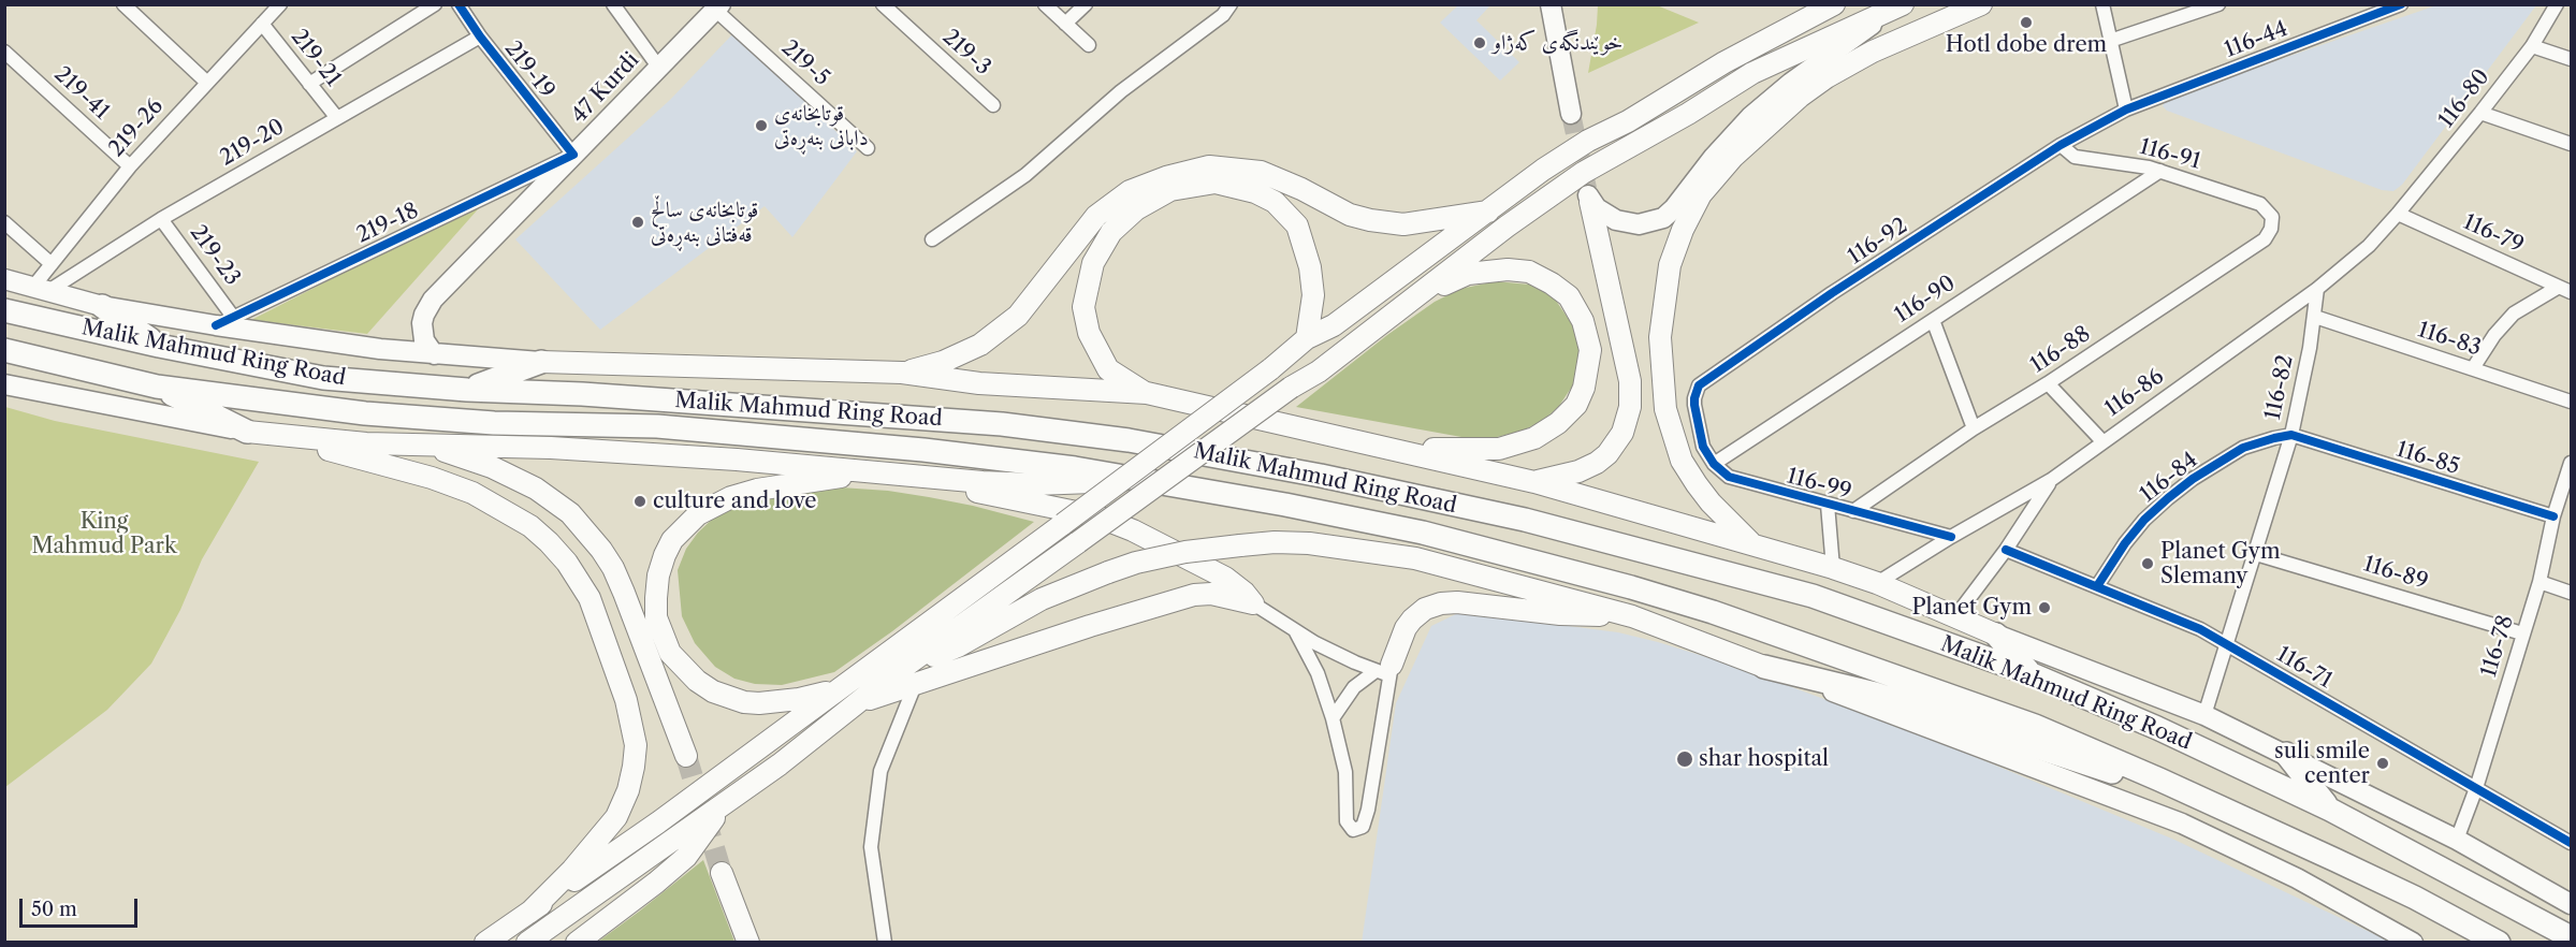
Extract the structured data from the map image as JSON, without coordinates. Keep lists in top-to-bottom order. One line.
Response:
{"streets":{"highway":["Malik Mahmud Ring Road"],"main road":["47 Kurdi"],"street":["116-44","219-3","219-21","219-5","219-19","219-41","116-80","219-26","219-20","116-91","219-18","116-79","116-92","219-23","116-90","116-83","116-88","116-82","116-86","116-85","116-84","116-99","116-89","116-78","116-71"]},"crossings":[["116-44","116-92"],["219-21","219-26"],["219-21","219-20"],["219-5","47 Kurdi"],["219-19","47 Kurdi"],["219-19","219-20"],["219-19","219-18"],["47 Kurdi","219-18"],["219-41","219-26"],["116-80","116-79"],["116-80","116-86"],["219-26","219-20"],["219-20","219-23"],["116-91","116-92"],["116-91","116-90"],["116-91","116-88"],["219-18","219-23"],["116-79","116-86"],["116-92","116-90"],["116-92","116-99"],["116-90","116-99"],["116-83","116-82"],["116-88","116-99"],["116-82","116-86"],["116-82","116-85"],["116-82","116-84"],["116-82","116-89"],["116-82","116-71"],["116-86","116-99"],["116-85","116-84"],["116-85","116-78"],["116-84","116-71"],["116-89","116-78"],["116-78","116-71"]],"parks":["King Mahmud Park"],"places":["Hotl dobe drem","خوێندنگەی کەژاو","قوتابخانەی دابانی بنەڕەتی","قوتابخانەی ساڵح قەفتانی بنەڕەتی","culture and love","Planet Gym Slemany","Planet Gym","shar hospital","suli smile center"],"scale_bar":"50 m"}
